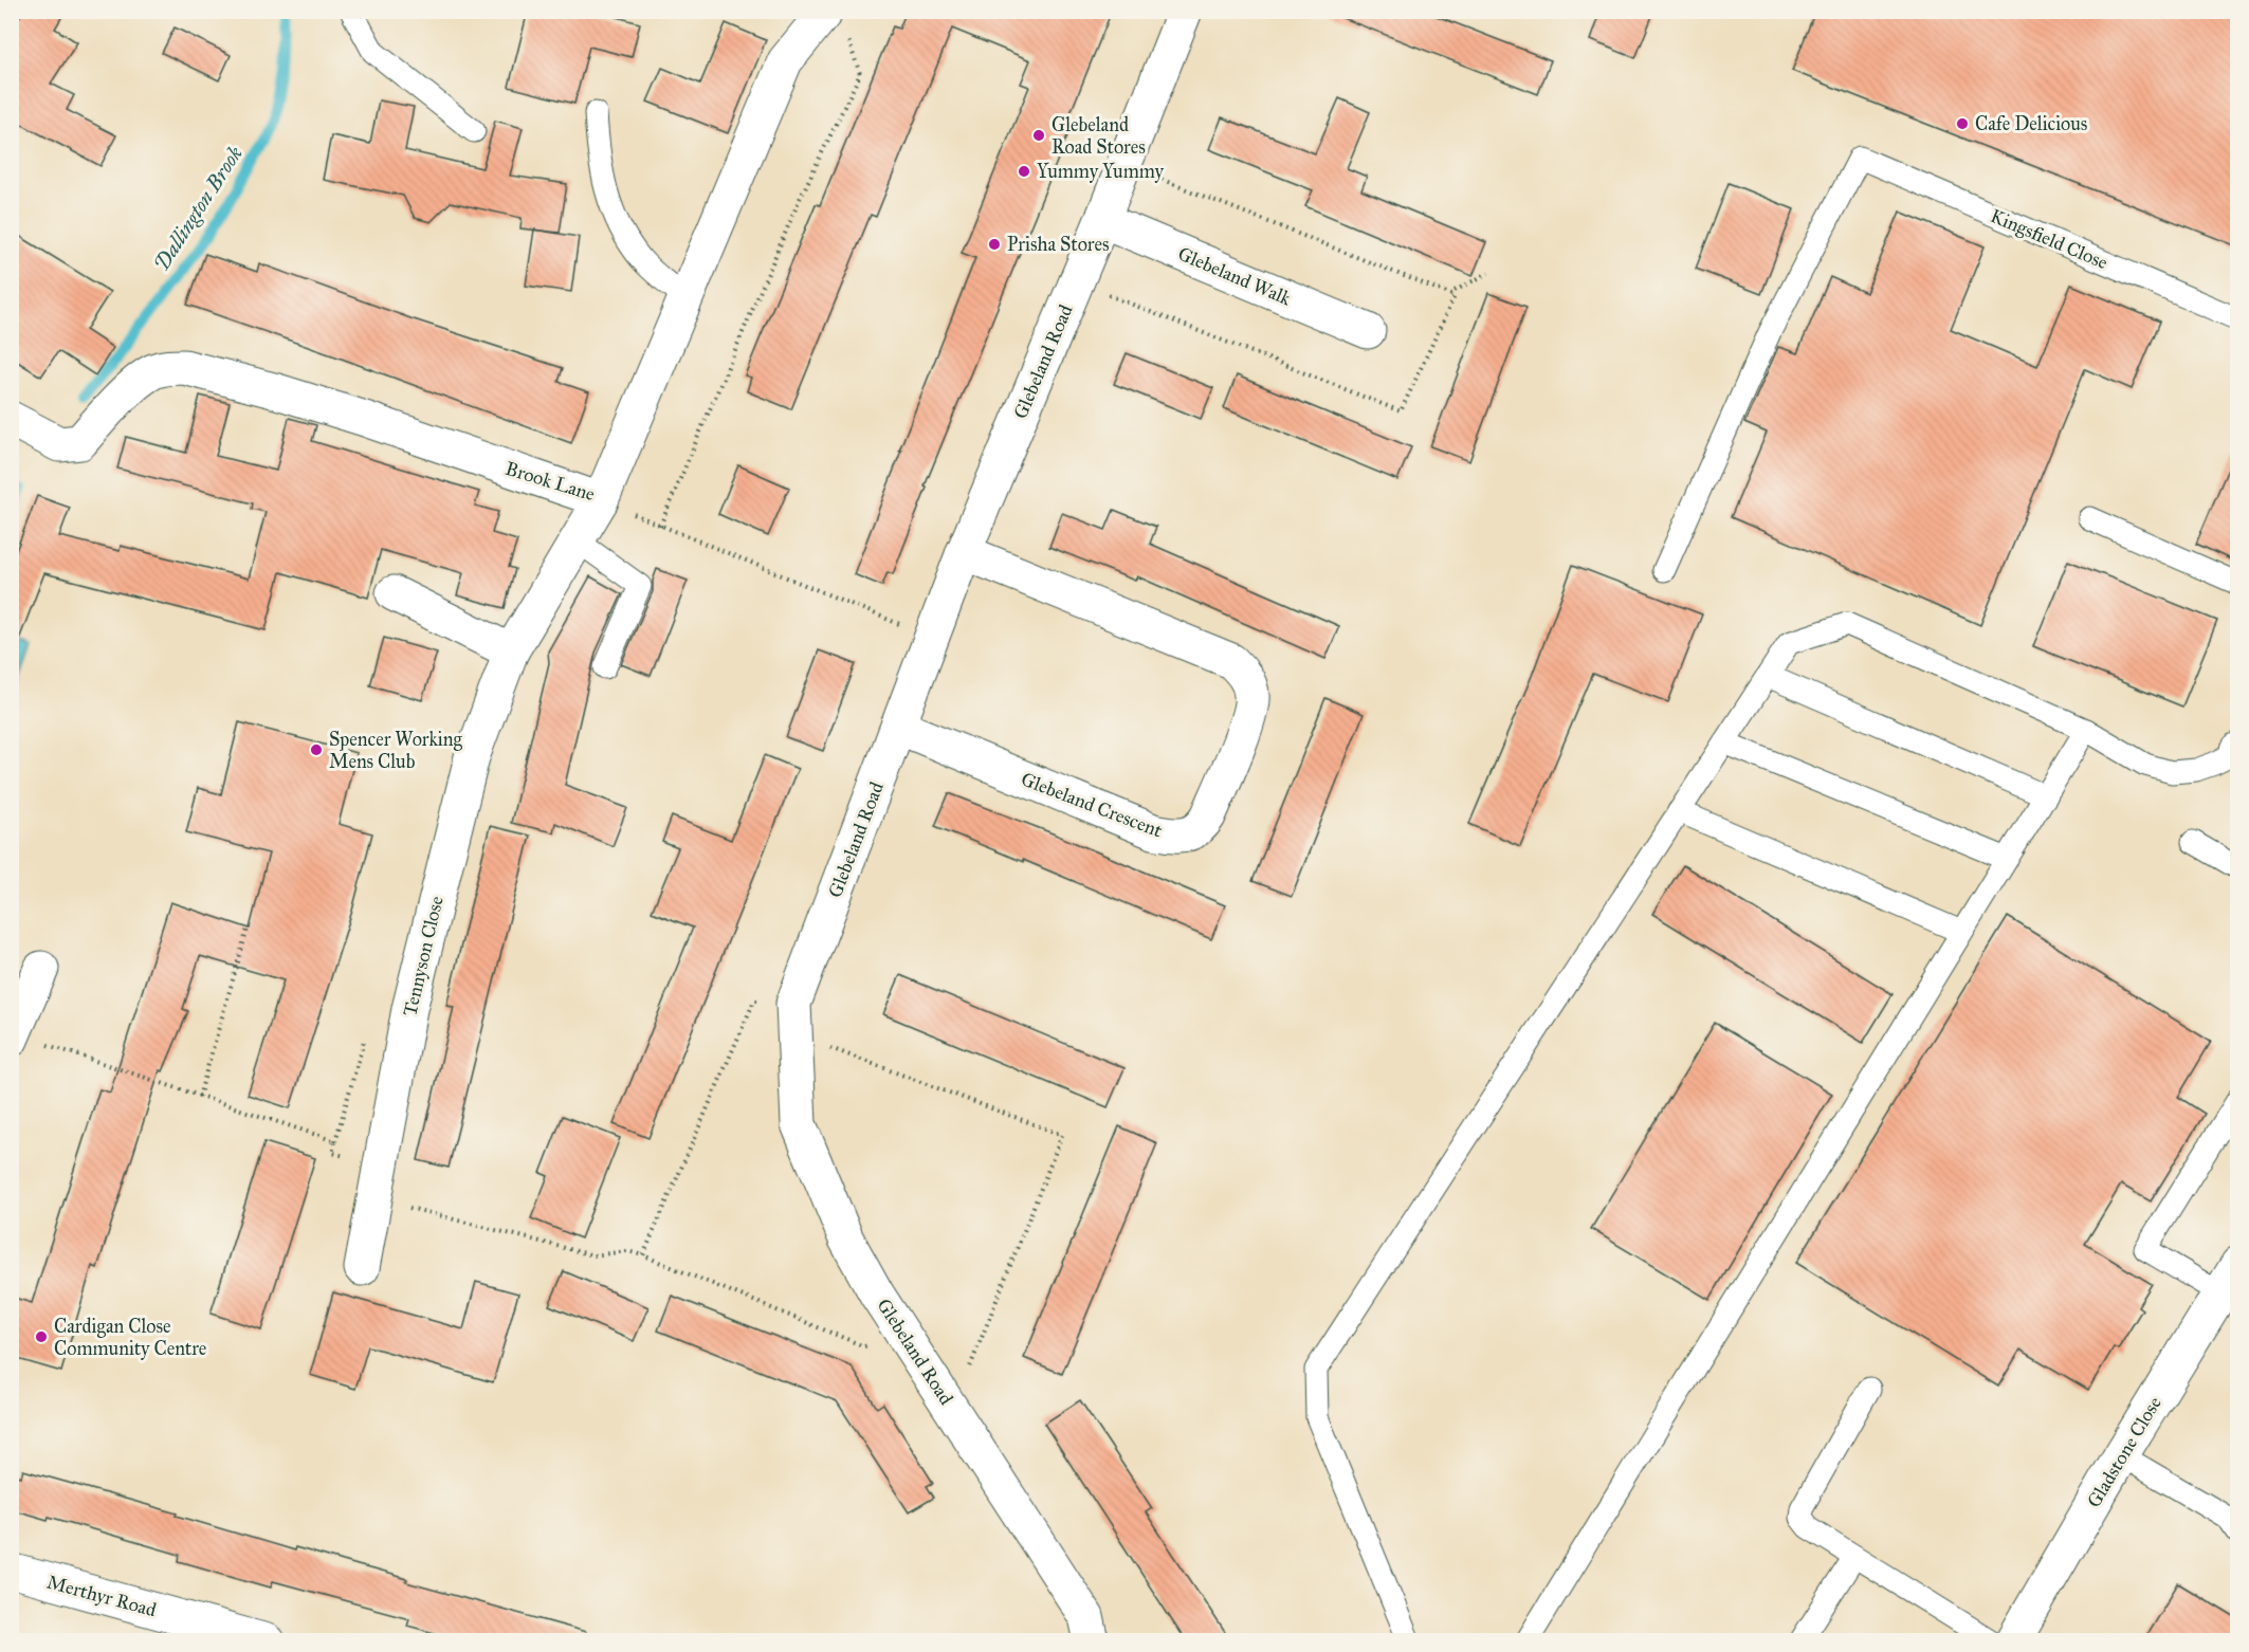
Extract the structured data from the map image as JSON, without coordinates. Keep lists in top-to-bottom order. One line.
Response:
{"streets":{"street":["Glebeland Walk","Glebeland Road","Brook Lane","Glebeland Crescent","Tennyson Close","Gladstone Close","Merthyr Road"],"lane":["Kingsfield Close"]},"crossings":[["Glebeland Walk","Glebeland Road"],["Glebeland Road","Glebeland Crescent"],["Brook Lane","Tennyson Close"]],"water":["Dallington Brook"],"places":["Cafe Delicious","Glebeland Road Stores","Yummy Yummy","Prisha Stores","Spencer Working Mens Club","Cardigan Close Community Centre"]}
